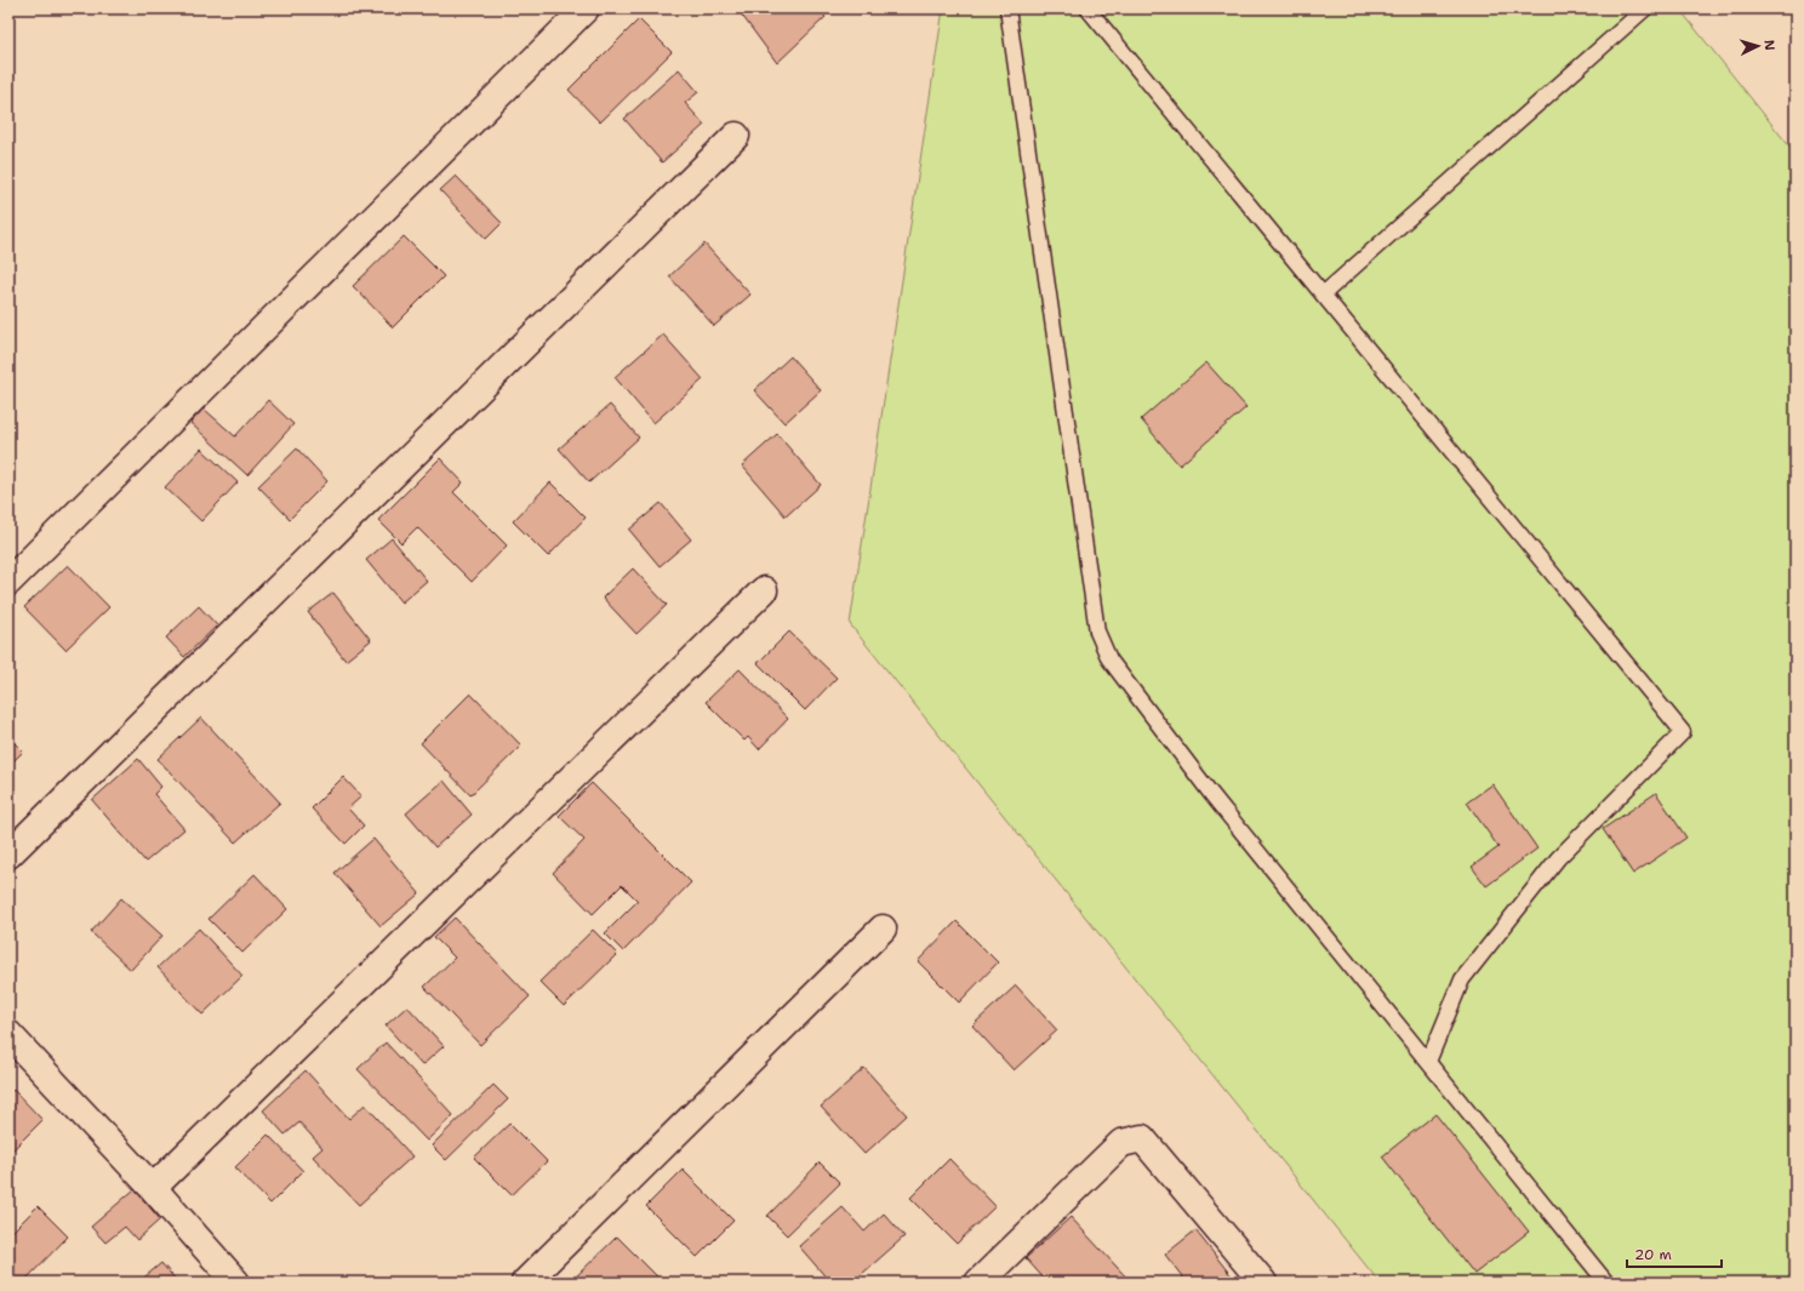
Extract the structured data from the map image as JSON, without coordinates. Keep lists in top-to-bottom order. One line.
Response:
{"scale_bar":"20 m","north":"right"}
